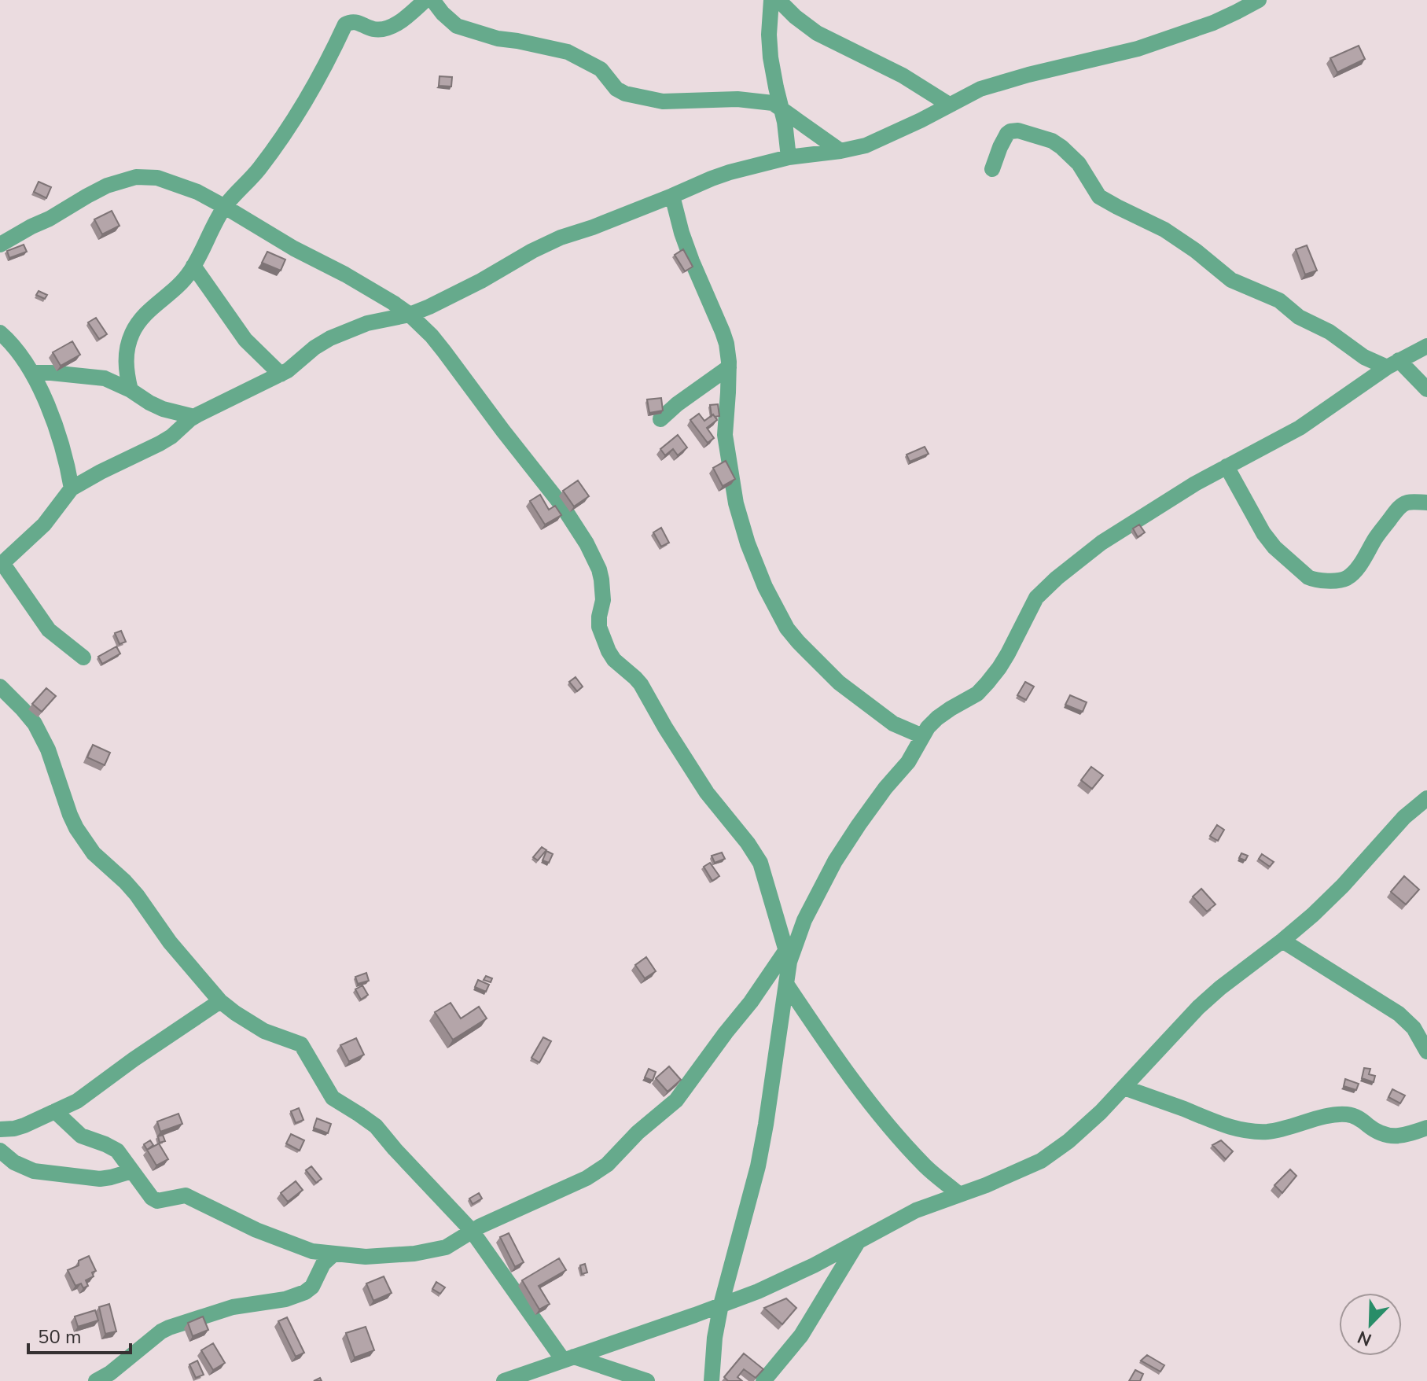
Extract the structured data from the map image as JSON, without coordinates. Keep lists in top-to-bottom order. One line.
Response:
{"scale_bar":"50 m","north":"bottom left"}
